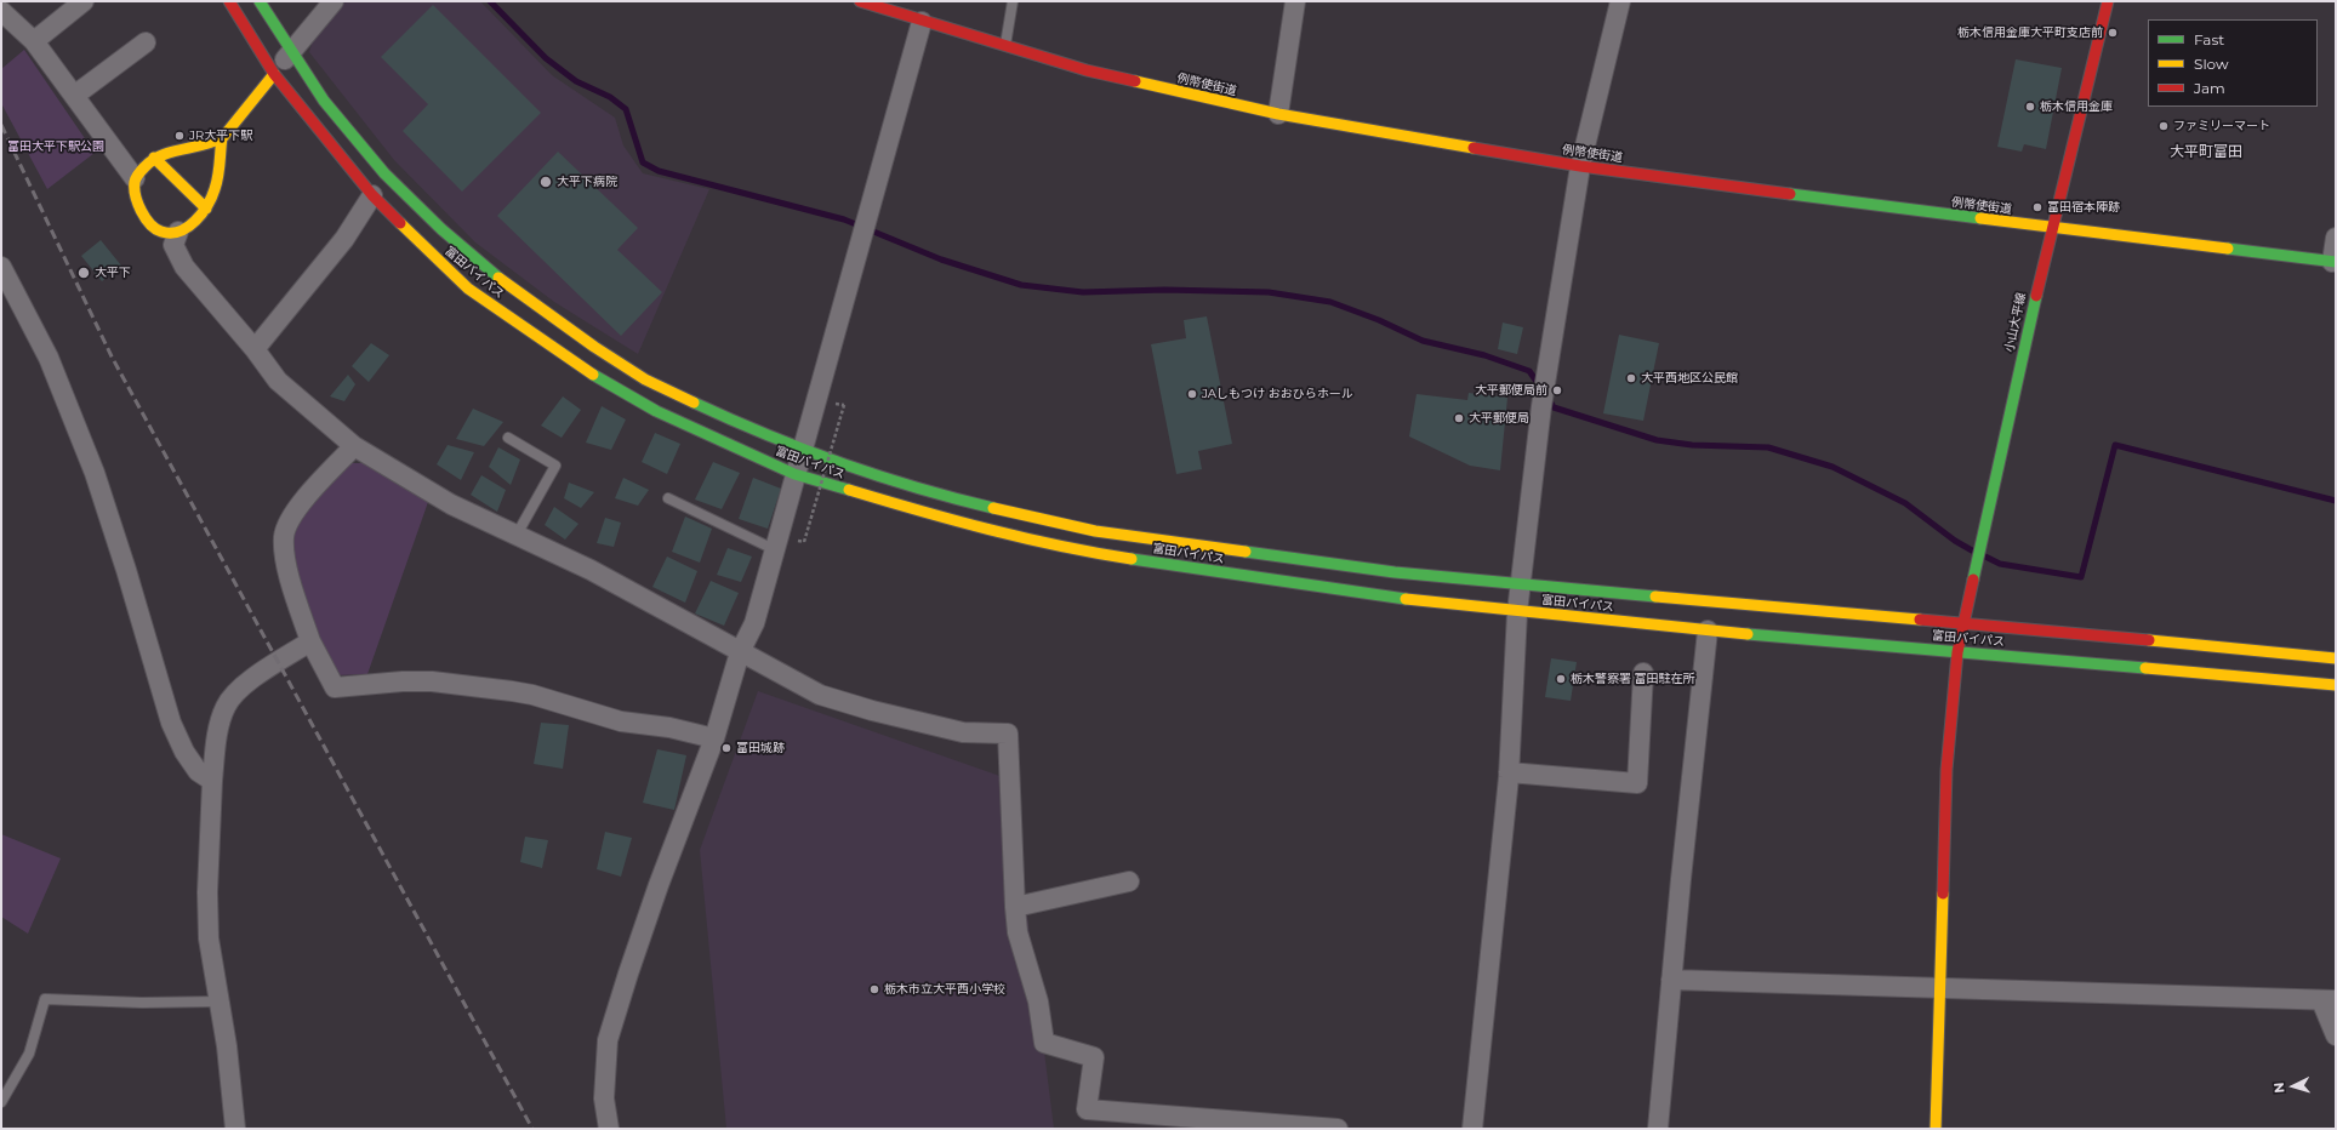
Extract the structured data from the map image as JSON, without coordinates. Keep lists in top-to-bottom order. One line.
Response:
{"streets":{"main road":["例幣使街道","富田バイパス","小山大平線"]},"crossings":[["例幣使街道","小山大平線"],["富田バイパス","小山大平線"]],"districts":["大平町富田"],"parks":["富田大平下駅公園"],"places":["栃木信用金庫大平町支店前","栃木信用金庫","ファミリーマート","JR大平下駅","大平下病院","富田宿本陣跡","大平下","大平西地区公民館","大平郵便局前","JAしもつけ おおひらホール","大平郵便局","栃木警察署 富田駐在所","富田城跡","栃木市立大平西小学校"],"legend":["Fast","Slow","Jam"],"north":"left"}
